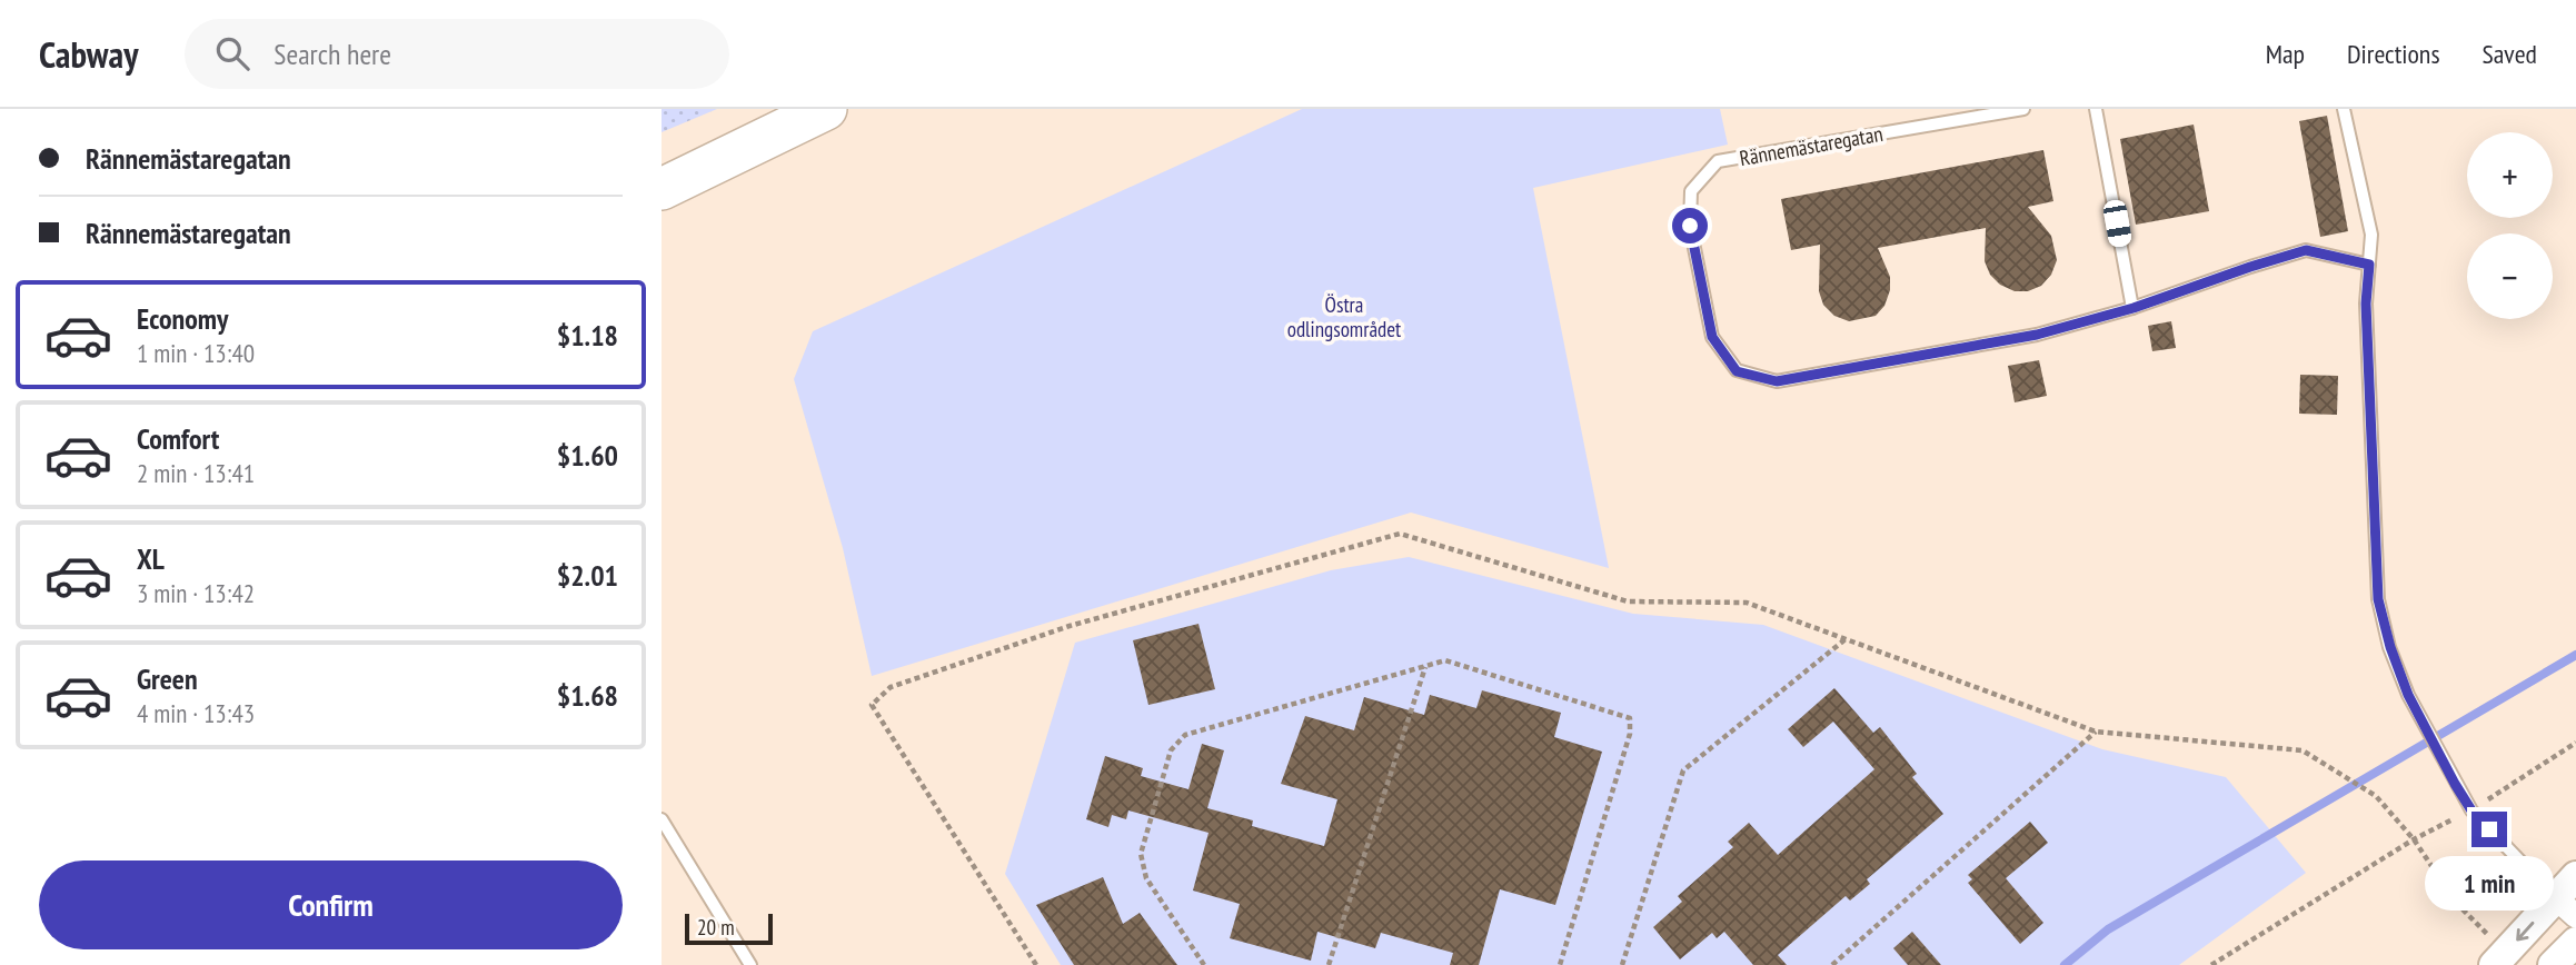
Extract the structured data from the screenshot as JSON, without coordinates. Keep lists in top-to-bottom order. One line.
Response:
{"streets":{"lane":["Rännemästaregatan"]},"parks":["Östra odlingsområdet"],"scale_bar":"20 m","page":{"header":"Cabway","search":"Search here","nav":["Map","Directions","Saved"],"banner":["Rännemästaregatan","Rännemästaregatan"],"map_buttons":["+","−"],"list":[{"name":"Economy","note":"1 min · 13:40","value":"$1.18"},{"name":"Comfort","note":"2 min · 13:41","value":"$1.60"},{"name":"XL","note":"3 min · 13:42","value":"$2.01"},{"name":"Green","note":"4 min · 13:43","value":"$1.68"}],"buttons":"Confirm","bubble":"1 min","scale":"20 m"}}
